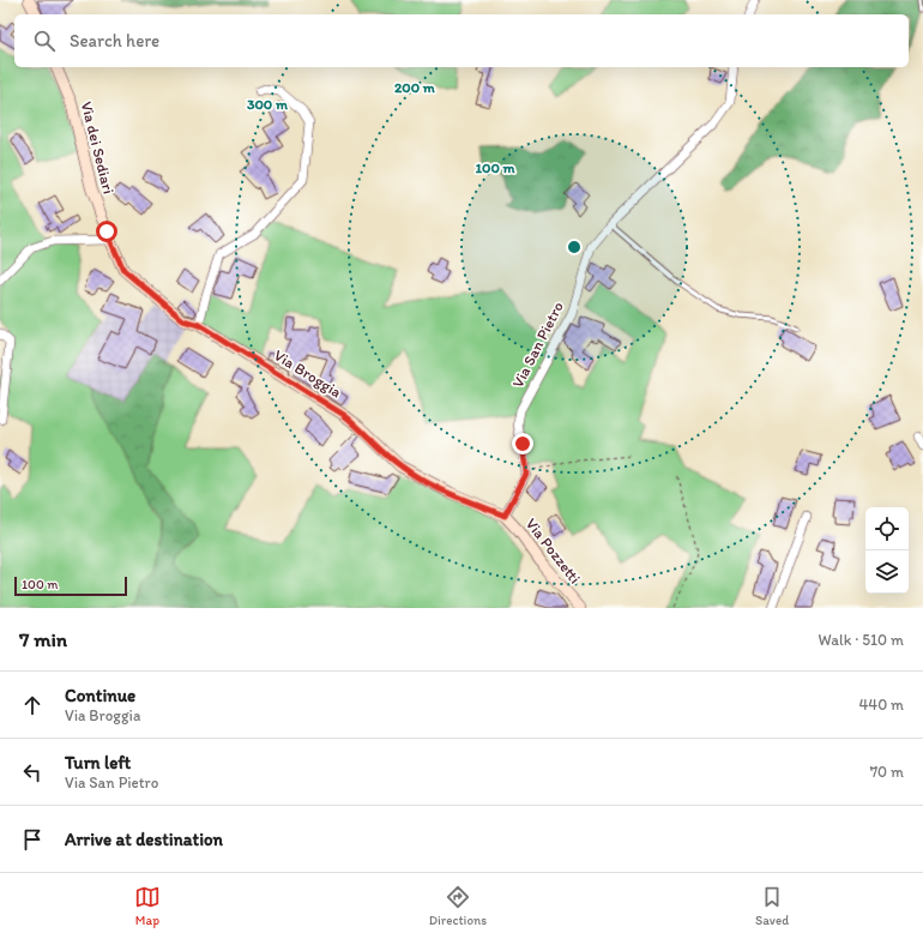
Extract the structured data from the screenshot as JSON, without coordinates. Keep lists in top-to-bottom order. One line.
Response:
{"streets":{"street":["Via dei Sediari","Via San Pietro","Via Broggia","Via Pozzetti"]},"crossings":[["Via dei Sediari","Via Broggia"],["Via Broggia","Via Pozzetti"]],"scale_bar":"100 m","page":{"search":"Search here","scale":"100 m","heading":["7 min","Walk · 510 m"],"list":[["Continue","Via Broggia","440 m"],["Turn left","Via San Pietro","70 m"],"Arrive at destination"],"nav":["Map","Directions","Saved"]},"rings":["200 m","300 m","100 m"]}
